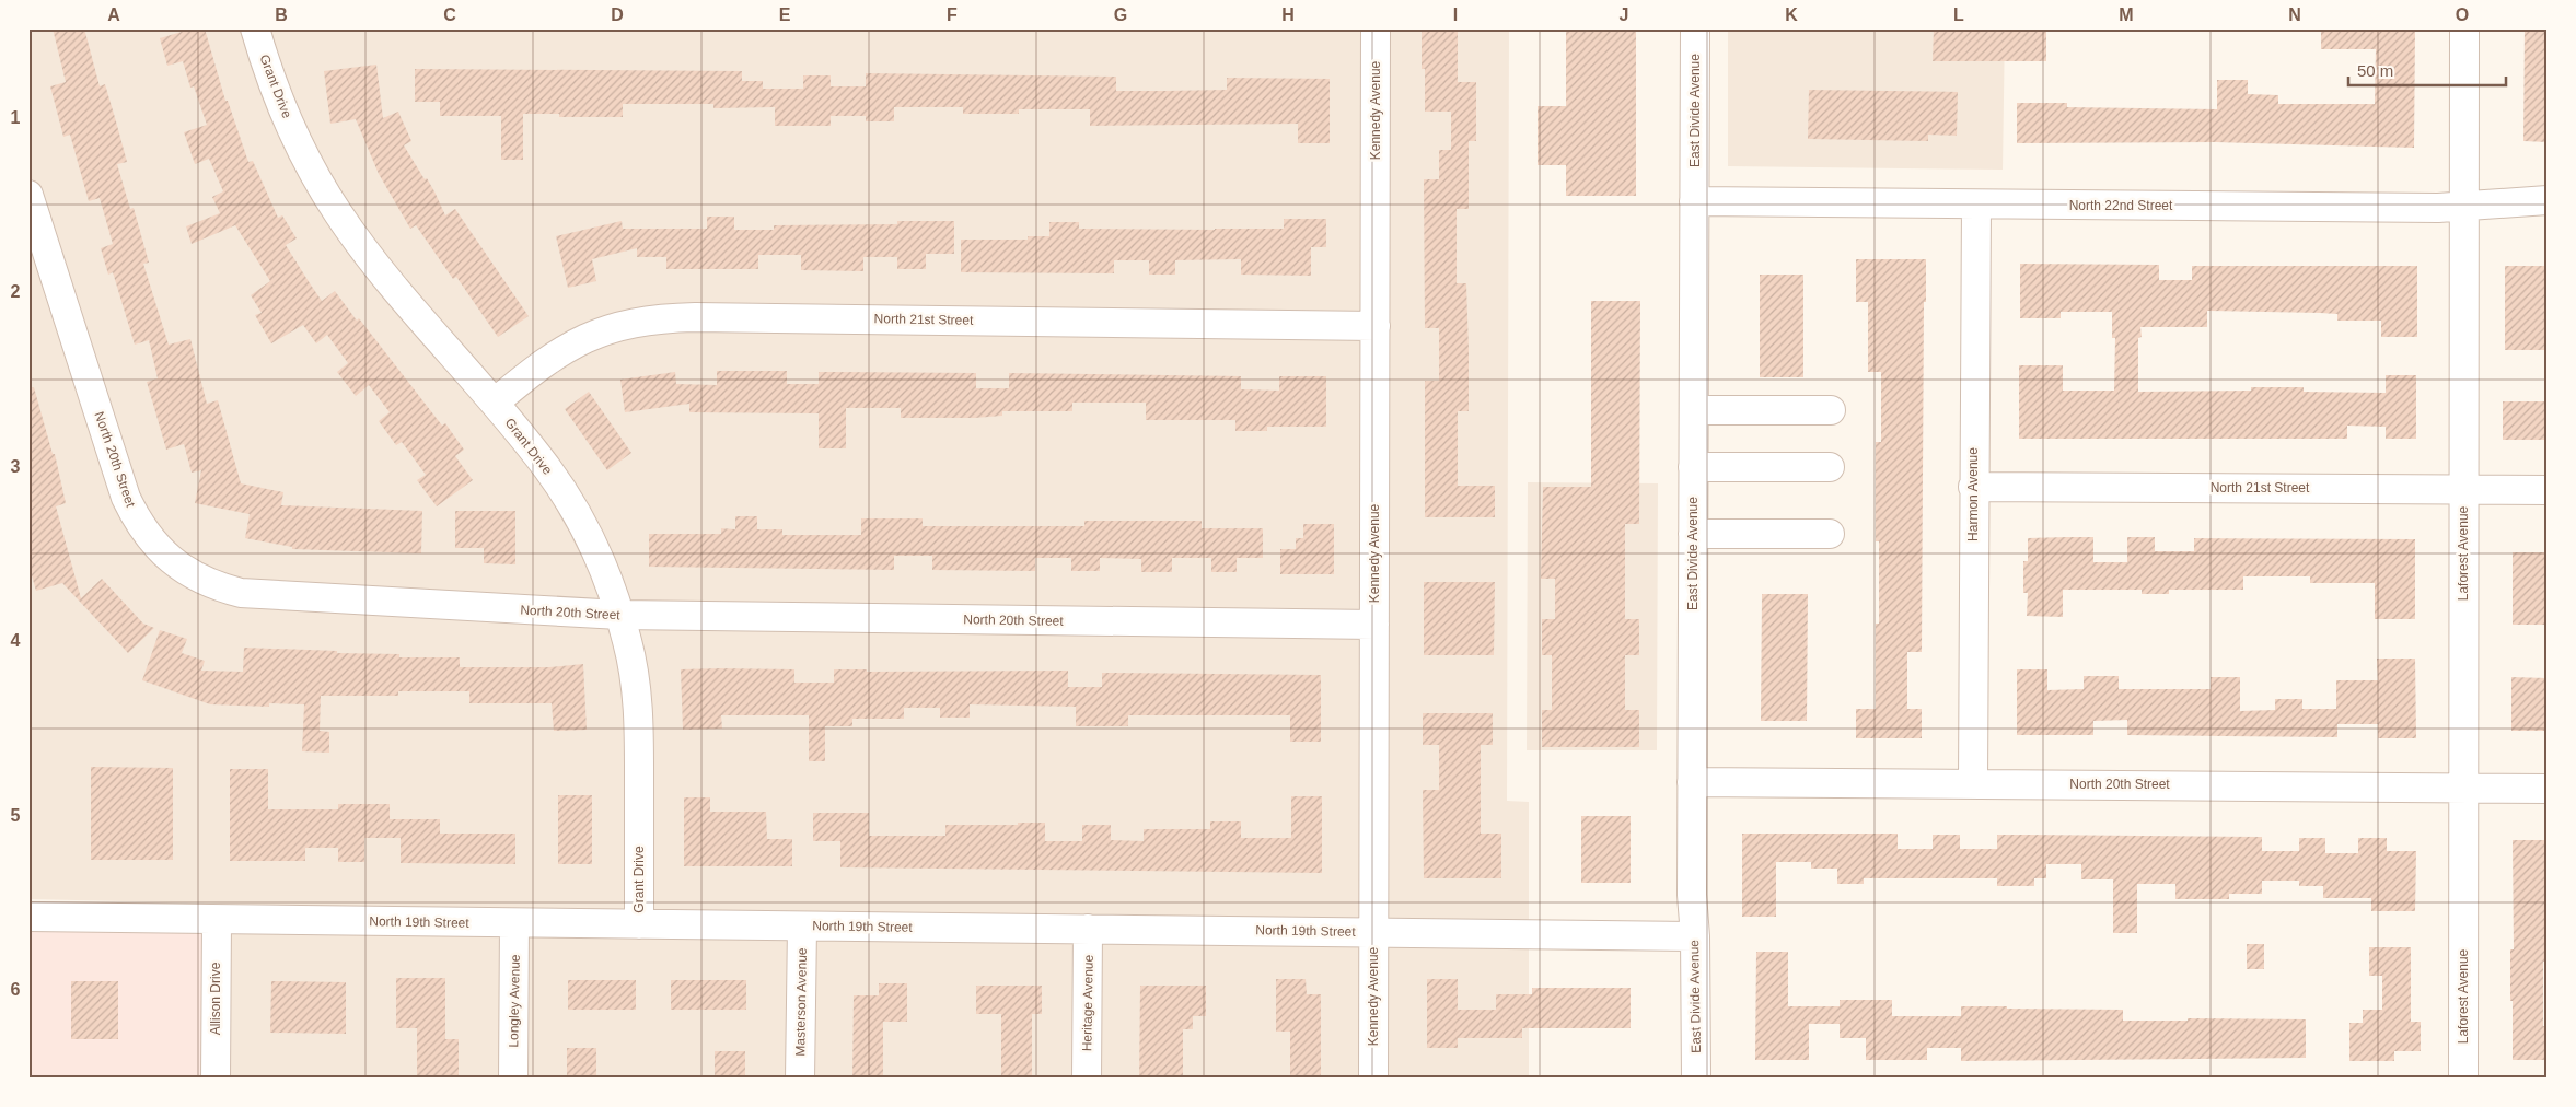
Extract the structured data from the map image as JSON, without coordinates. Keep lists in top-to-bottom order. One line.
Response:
{"streets":{"street":["Grant Drive","Kennedy Avenue","East Divide Avenue","North 22nd Street","North 21st Street","North 20th Street","Harmon Avenue","Laforest Avenue","North 19th Street","Allison Drive","Longley Avenue","Masterson Avenue","Heritage Avenue"]},"crossings":[["Grant Drive","North 21st Street"],["Grant Drive","North 20th Street"],["Grant Drive","North 19th Street"],["Kennedy Avenue","North 21st Street"],["Kennedy Avenue","North 20th Street"],["Kennedy Avenue","North 19th Street"],["East Divide Avenue","North 22nd Street"],["East Divide Avenue","North 20th Street"],["East Divide Avenue","North 19th Street"],["North 22nd Street","Harmon Avenue"],["North 22nd Street","Laforest Avenue"],["North 21st Street","Harmon Avenue"],["North 21st Street","Laforest Avenue"],["North 20th Street","Harmon Avenue"],["North 20th Street","Laforest Avenue"],["North 19th Street","Allison Drive"],["North 19th Street","Longley Avenue"],["North 19th Street","Masterson Avenue"],["North 19th Street","Heritage Avenue"]],"scale_bar":"50 m","grid":{"columns":["A","B","C","D","E","F","G","H","I","J","K","L","M","N","O"],"rows":["1","2","3","4","5","6"]}}
